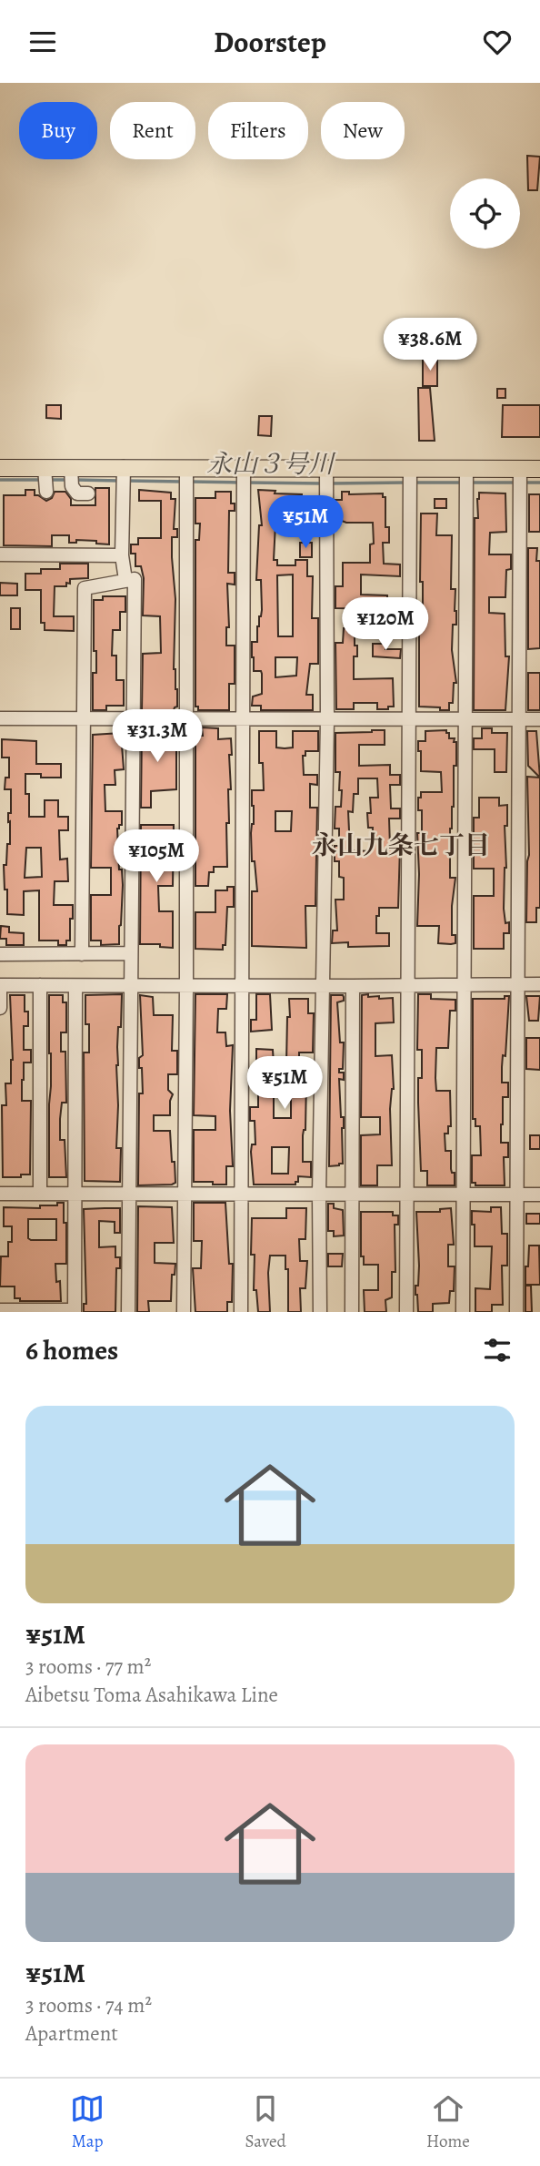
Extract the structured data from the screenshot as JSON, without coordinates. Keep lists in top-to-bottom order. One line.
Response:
{"districts":["永山九条七丁目"],"water":["永山３号川"],"page":{"header":"Doorstep","chip":["Buy","Rent","Filters","New"],"price":["¥38.6M","¥51M","¥120M","¥31.3M","¥105M","¥51M"],"heading":"6 homes","list":[{"name":"¥51M","note":"3 rooms · 77 m² · Aibetsu Toma Asahikawa Line"},{"name":"¥51M","note":"3 rooms · 74 m² · Apartment"}],"tabs":["Map","Saved","Home"]}}
